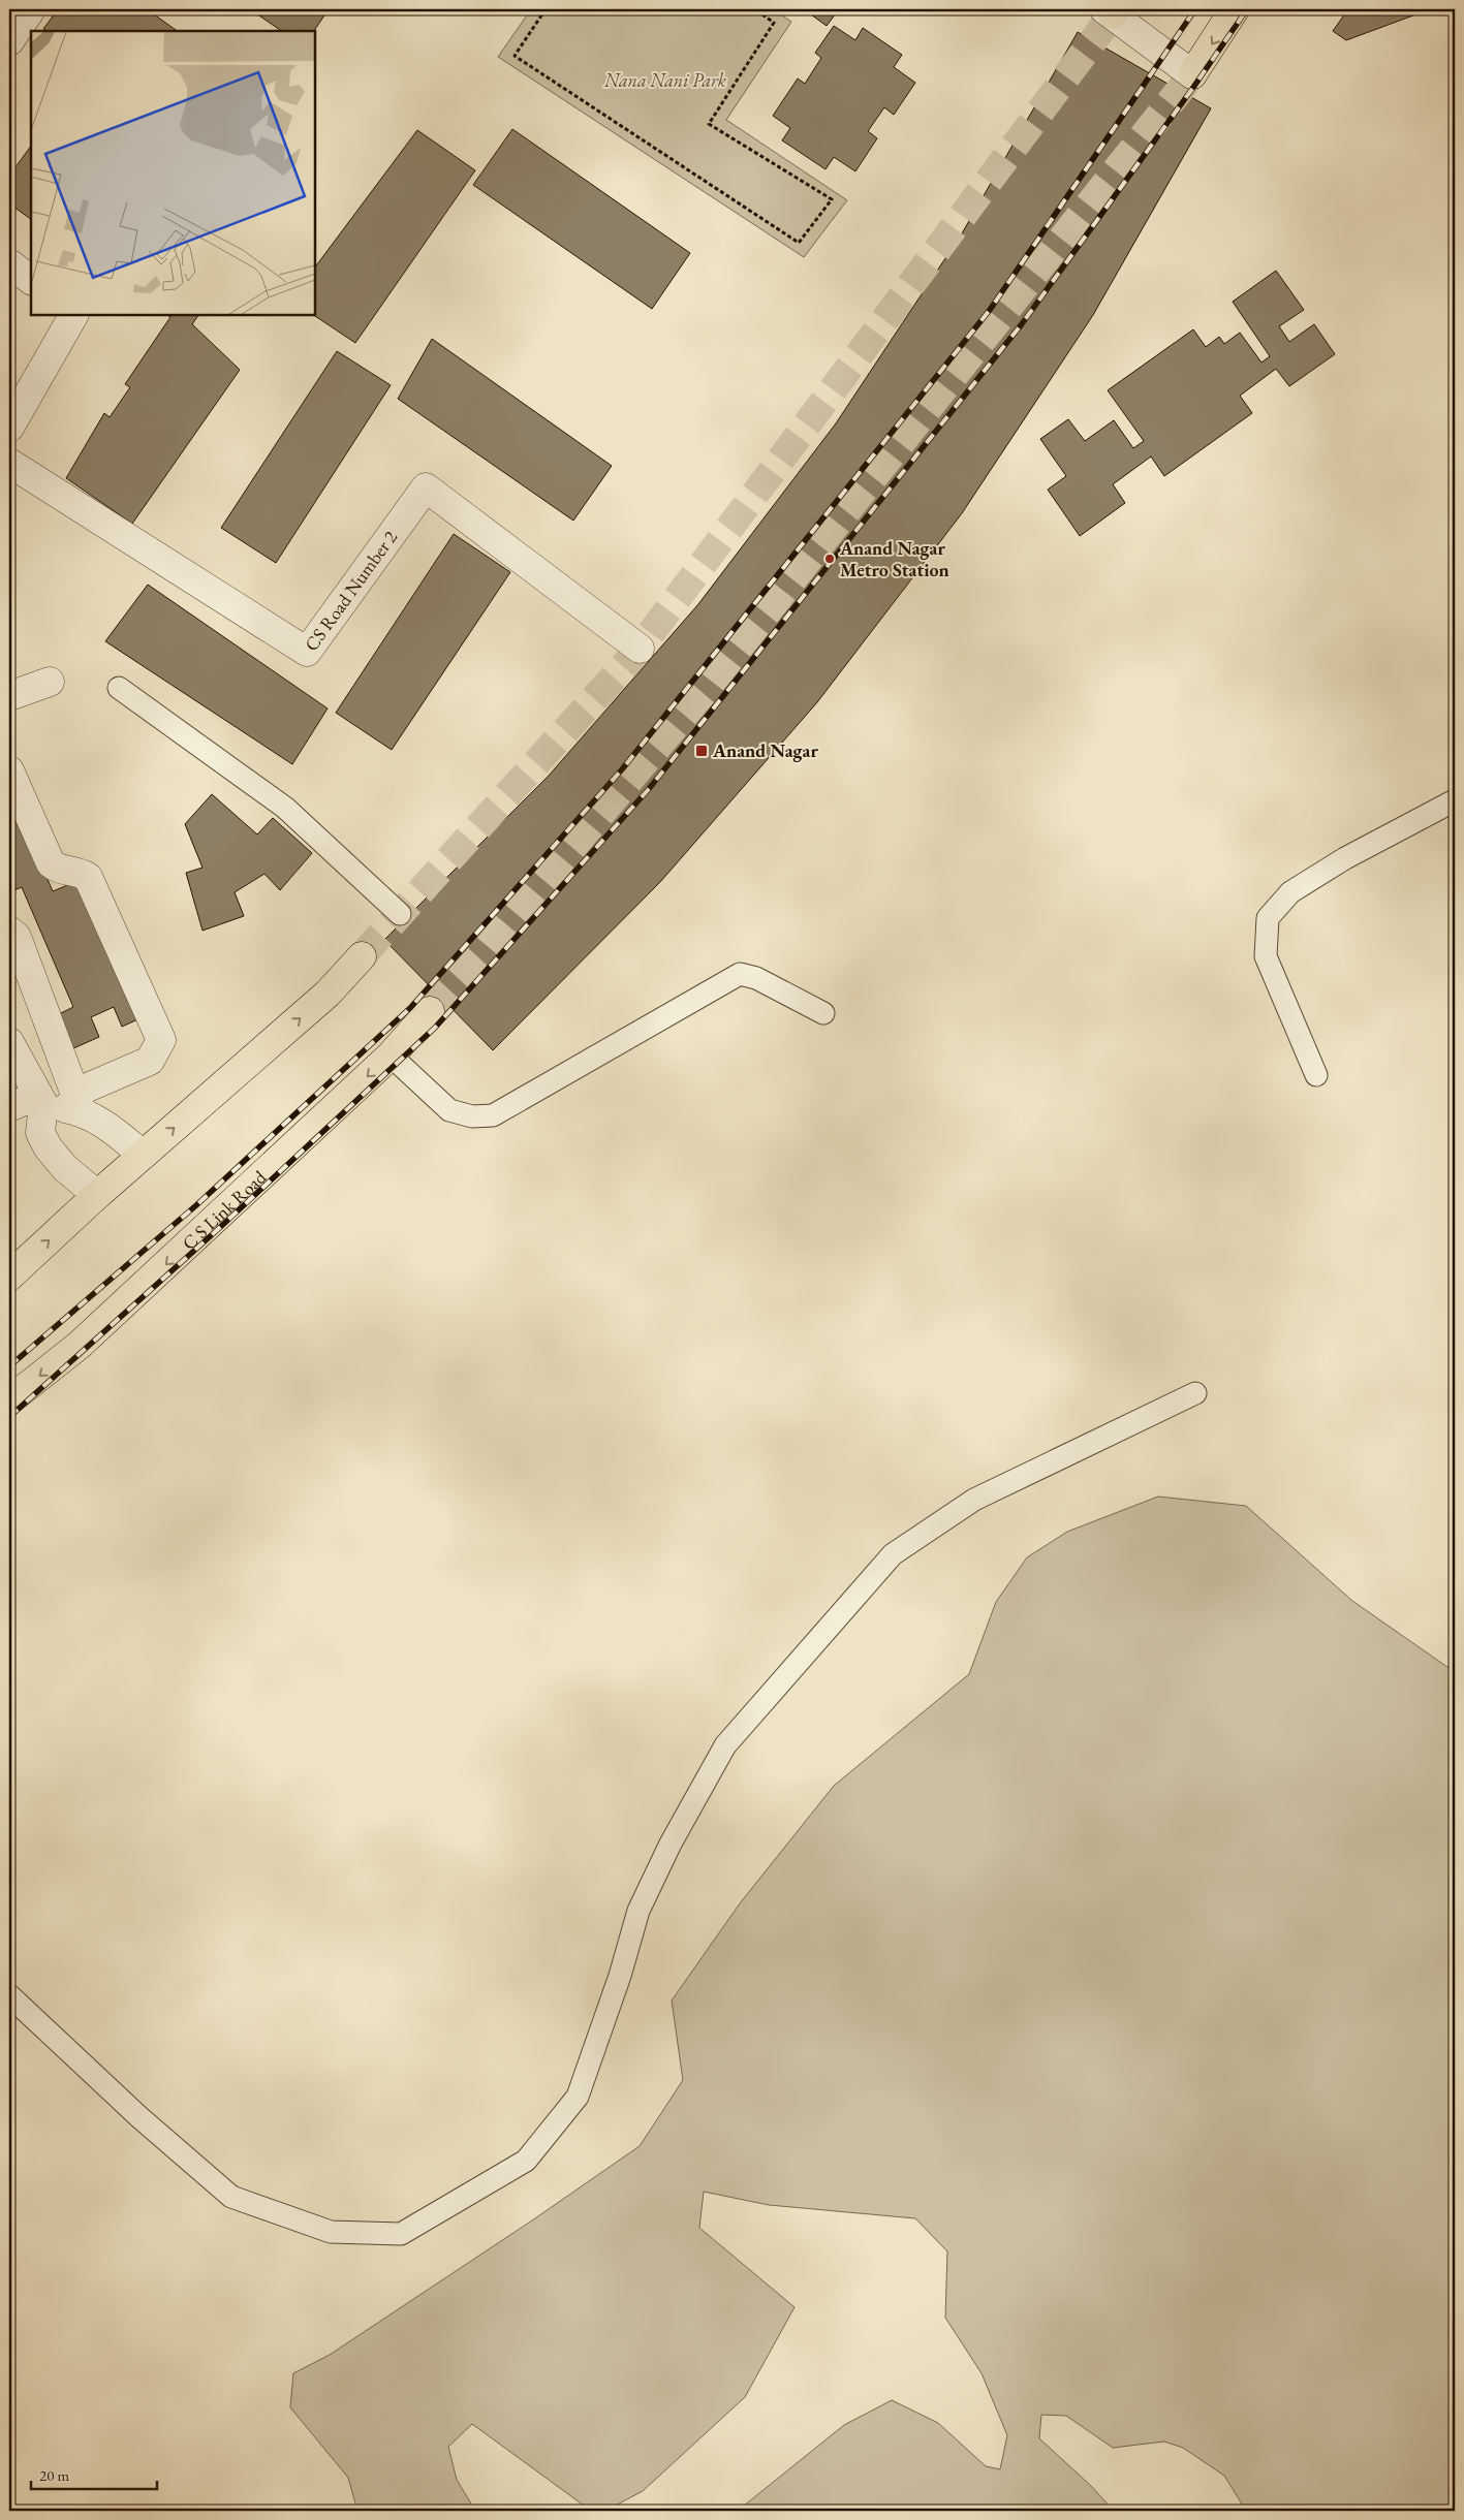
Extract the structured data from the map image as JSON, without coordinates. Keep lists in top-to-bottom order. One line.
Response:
{"streets":{"main road":["C S Link Road"],"street":["CS Road Number 2"]},"parks":["Nana Nani Park"],"places":{"other":["Anand Nagar Metro Station"],"transit":["Anand Nagar"]},"scale_bar":"20 m"}
